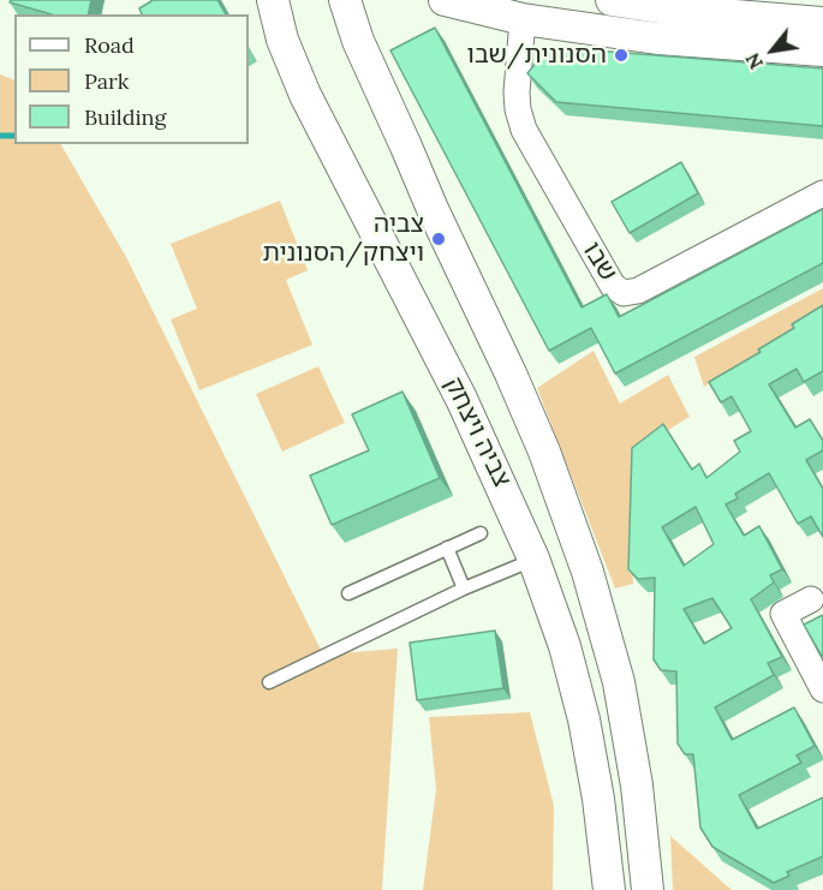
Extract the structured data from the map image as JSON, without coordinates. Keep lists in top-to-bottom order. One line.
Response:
{"streets":{"street":["שבו","צביה ויצחק"]},"places":["הסנונית/שבו","צביה ויצחק/הסנונית"],"legend":["Road","Park","Building"],"north":"bottom left"}
